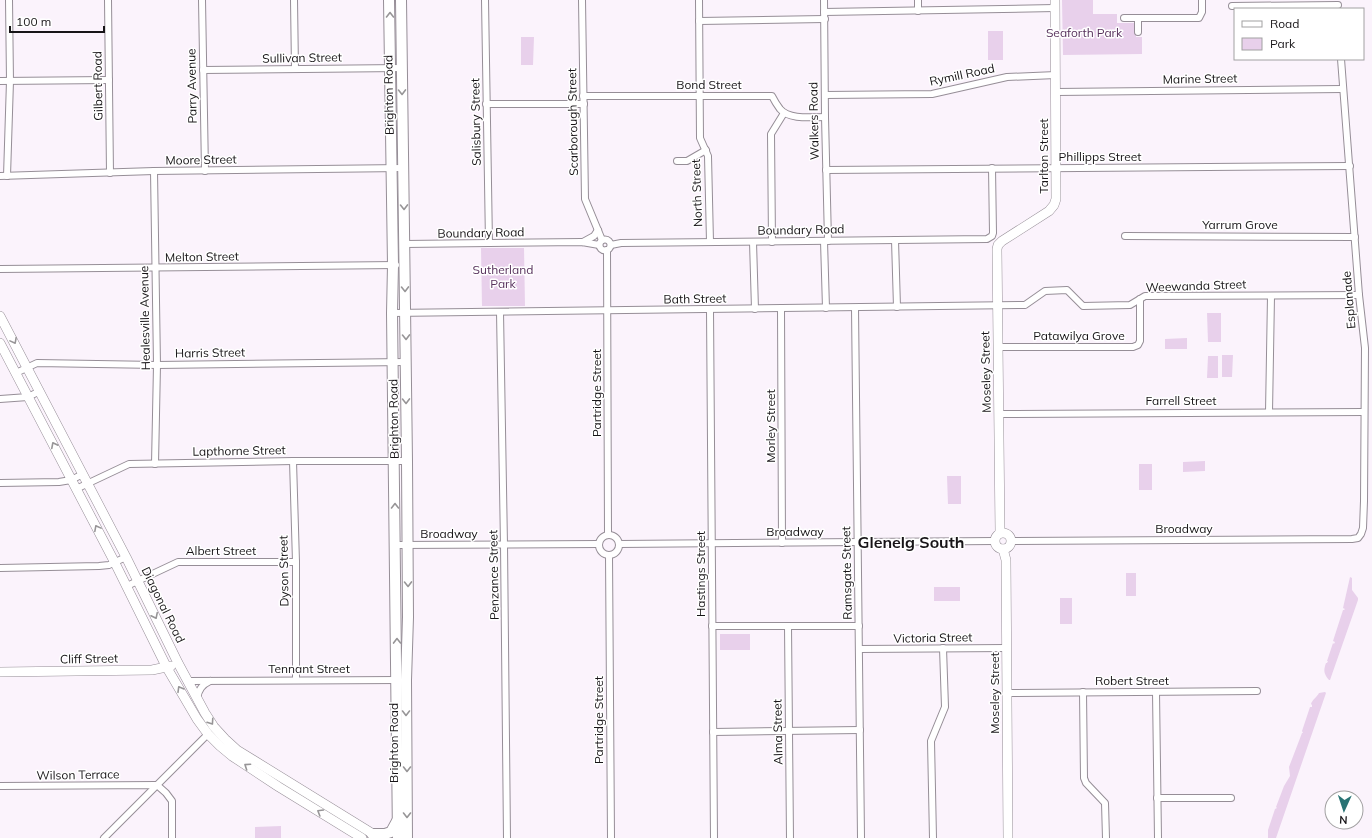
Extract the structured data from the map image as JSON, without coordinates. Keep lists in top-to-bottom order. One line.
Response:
{"streets":{"main road":["Brighton Road","Tarlton Street","Moseley Street","Diagonal Road","Cliff Street"],"street":["Sullivan Street","Rymill Road","Marine Street","Bond Street","Gilbert Road","Parry Avenue","Walkers Road","Salisbury Street","Scarborough Street","Phillipps Street","Moore Street","North Street","Yarrum Grove","Boundary Road","Melton Street","Weewanda Street","Bath Street","Esplanade","Healesville Avenue","Patawilya Grove","Harris Street","Partridge Street","Farrell Street","Morley Street","Lapthorne Street","Broadway","Albert Street","Dyson Street","Ramsgate Street","Hastings Street","Penzance Street","Victoria Street","Tennant Street","Robert Street","Alma Street","Wilson Terrace"]},"crossings":[["Sullivan Street","Parry Avenue"],["Sullivan Street","Brighton Road"],["Rymill Road","Walkers Road"],["Rymill Road","Tarlton Street"],["Marine Street","Tarlton Street"],["Marine Street","Esplanade"],["Bond Street","Scarborough Street"],["Bond Street","North Street"],["Gilbert Road","Moore Street"],["Parry Avenue","Moore Street"],["Brighton Road","Moore Street"],["Brighton Road","Boundary Road"],["Brighton Road","Melton Street"],["Brighton Road","Bath Street"],["Brighton Road","Harris Street"],["Brighton Road","Lapthorne Street"],["Brighton Road","Broadway"],["Brighton Road","Tennant Street"],["Walkers Road","Phillipps Street"],["Walkers Road","Boundary Road"],["Walkers Road","Bath Street"],["Salisbury Street","Boundary Road"],["Scarborough Street","Boundary Road"],["Tarlton Street","Phillipps Street"],["Tarlton Street","Weewanda Street"],["Tarlton Street","Bath Street"],["Tarlton Street","Moseley Street"],["Phillipps Street","Boundary Road"],["Phillipps Street","Esplanade"],["Moore Street","Healesville Avenue"],["North Street","Boundary Road"],["Yarrum Grove","Esplanade"],["Boundary Road","Partridge Street"],["Melton Street","Healesville Avenue"],["Weewanda Street","Bath Street"],["Weewanda Street","Esplanade"],["Weewanda Street","Patawilya Grove"],["Weewanda Street","Moseley Street"],["Bath Street","Moseley Street"],["Bath Street","Partridge Street"],["Bath Street","Morley Street"],["Bath Street","Ramsgate Street"],["Bath Street","Hastings Street"],["Bath Street","Penzance Street"],["Esplanade","Farrell Street"],["Esplanade","Broadway"],["Healesville Avenue","Harris Street"],["Healesville Avenue","Lapthorne Street"],["Patawilya Grove","Moseley Street"],["Harris Street","Diagonal Road"],["Moseley Street","Farrell Street"],["Moseley Street","Broadway"],["Moseley Street","Victoria Street"],["Moseley Street","Robert Street"],["Partridge Street","Broadway"],["Morley Street","Broadway"],["Lapthorne Street","Dyson Street"],["Lapthorne Street","Diagonal Road"],["Broadway","Ramsgate Street"],["Broadway","Hastings Street"],["Broadway","Penzance Street"],["Albert Street","Dyson Street"],["Albert Street","Diagonal Road"],["Dyson Street","Tennant Street"],["Ramsgate Street","Victoria Street"],["Diagonal Road","Cliff Street"],["Diagonal Road","Tennant Street"]],"districts":["Glenelg South"],"parks":["Seaforth Park","Sutherland Park"],"legend":["Road","Park"],"scale_bar":"100 m","north":"bottom"}
